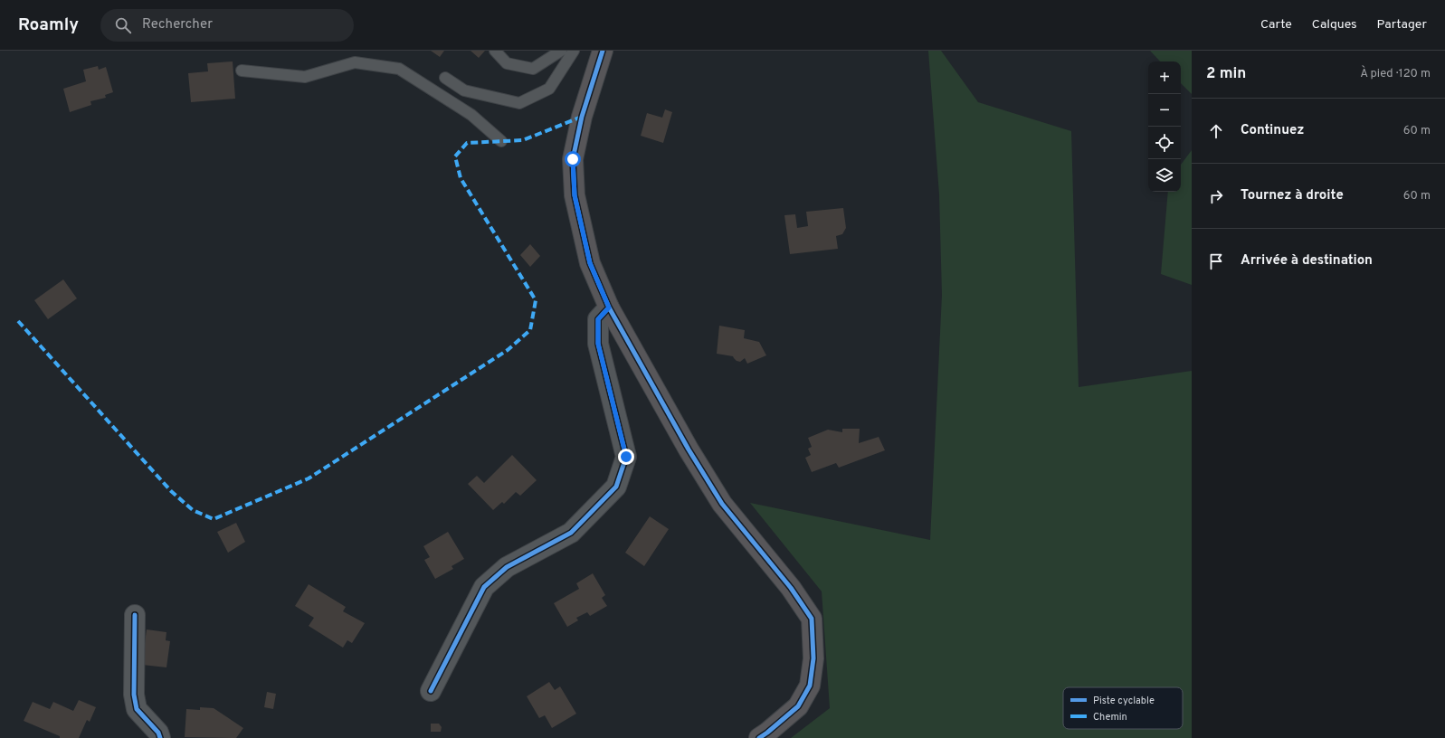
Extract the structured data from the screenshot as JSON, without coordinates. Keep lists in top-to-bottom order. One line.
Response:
{"legend":["Piste cyclable","Chemin"],"page":{"header":"Roamly","search":"Rechercher","nav":["Carte","Calques","Partager"],"heading":["2 min","À pied · 120 m"],"map_buttons":["+","−"],"list":[["Continuez","60 m"],["Tournez à droite","60 m"],"Arrivée à destination"]}}
